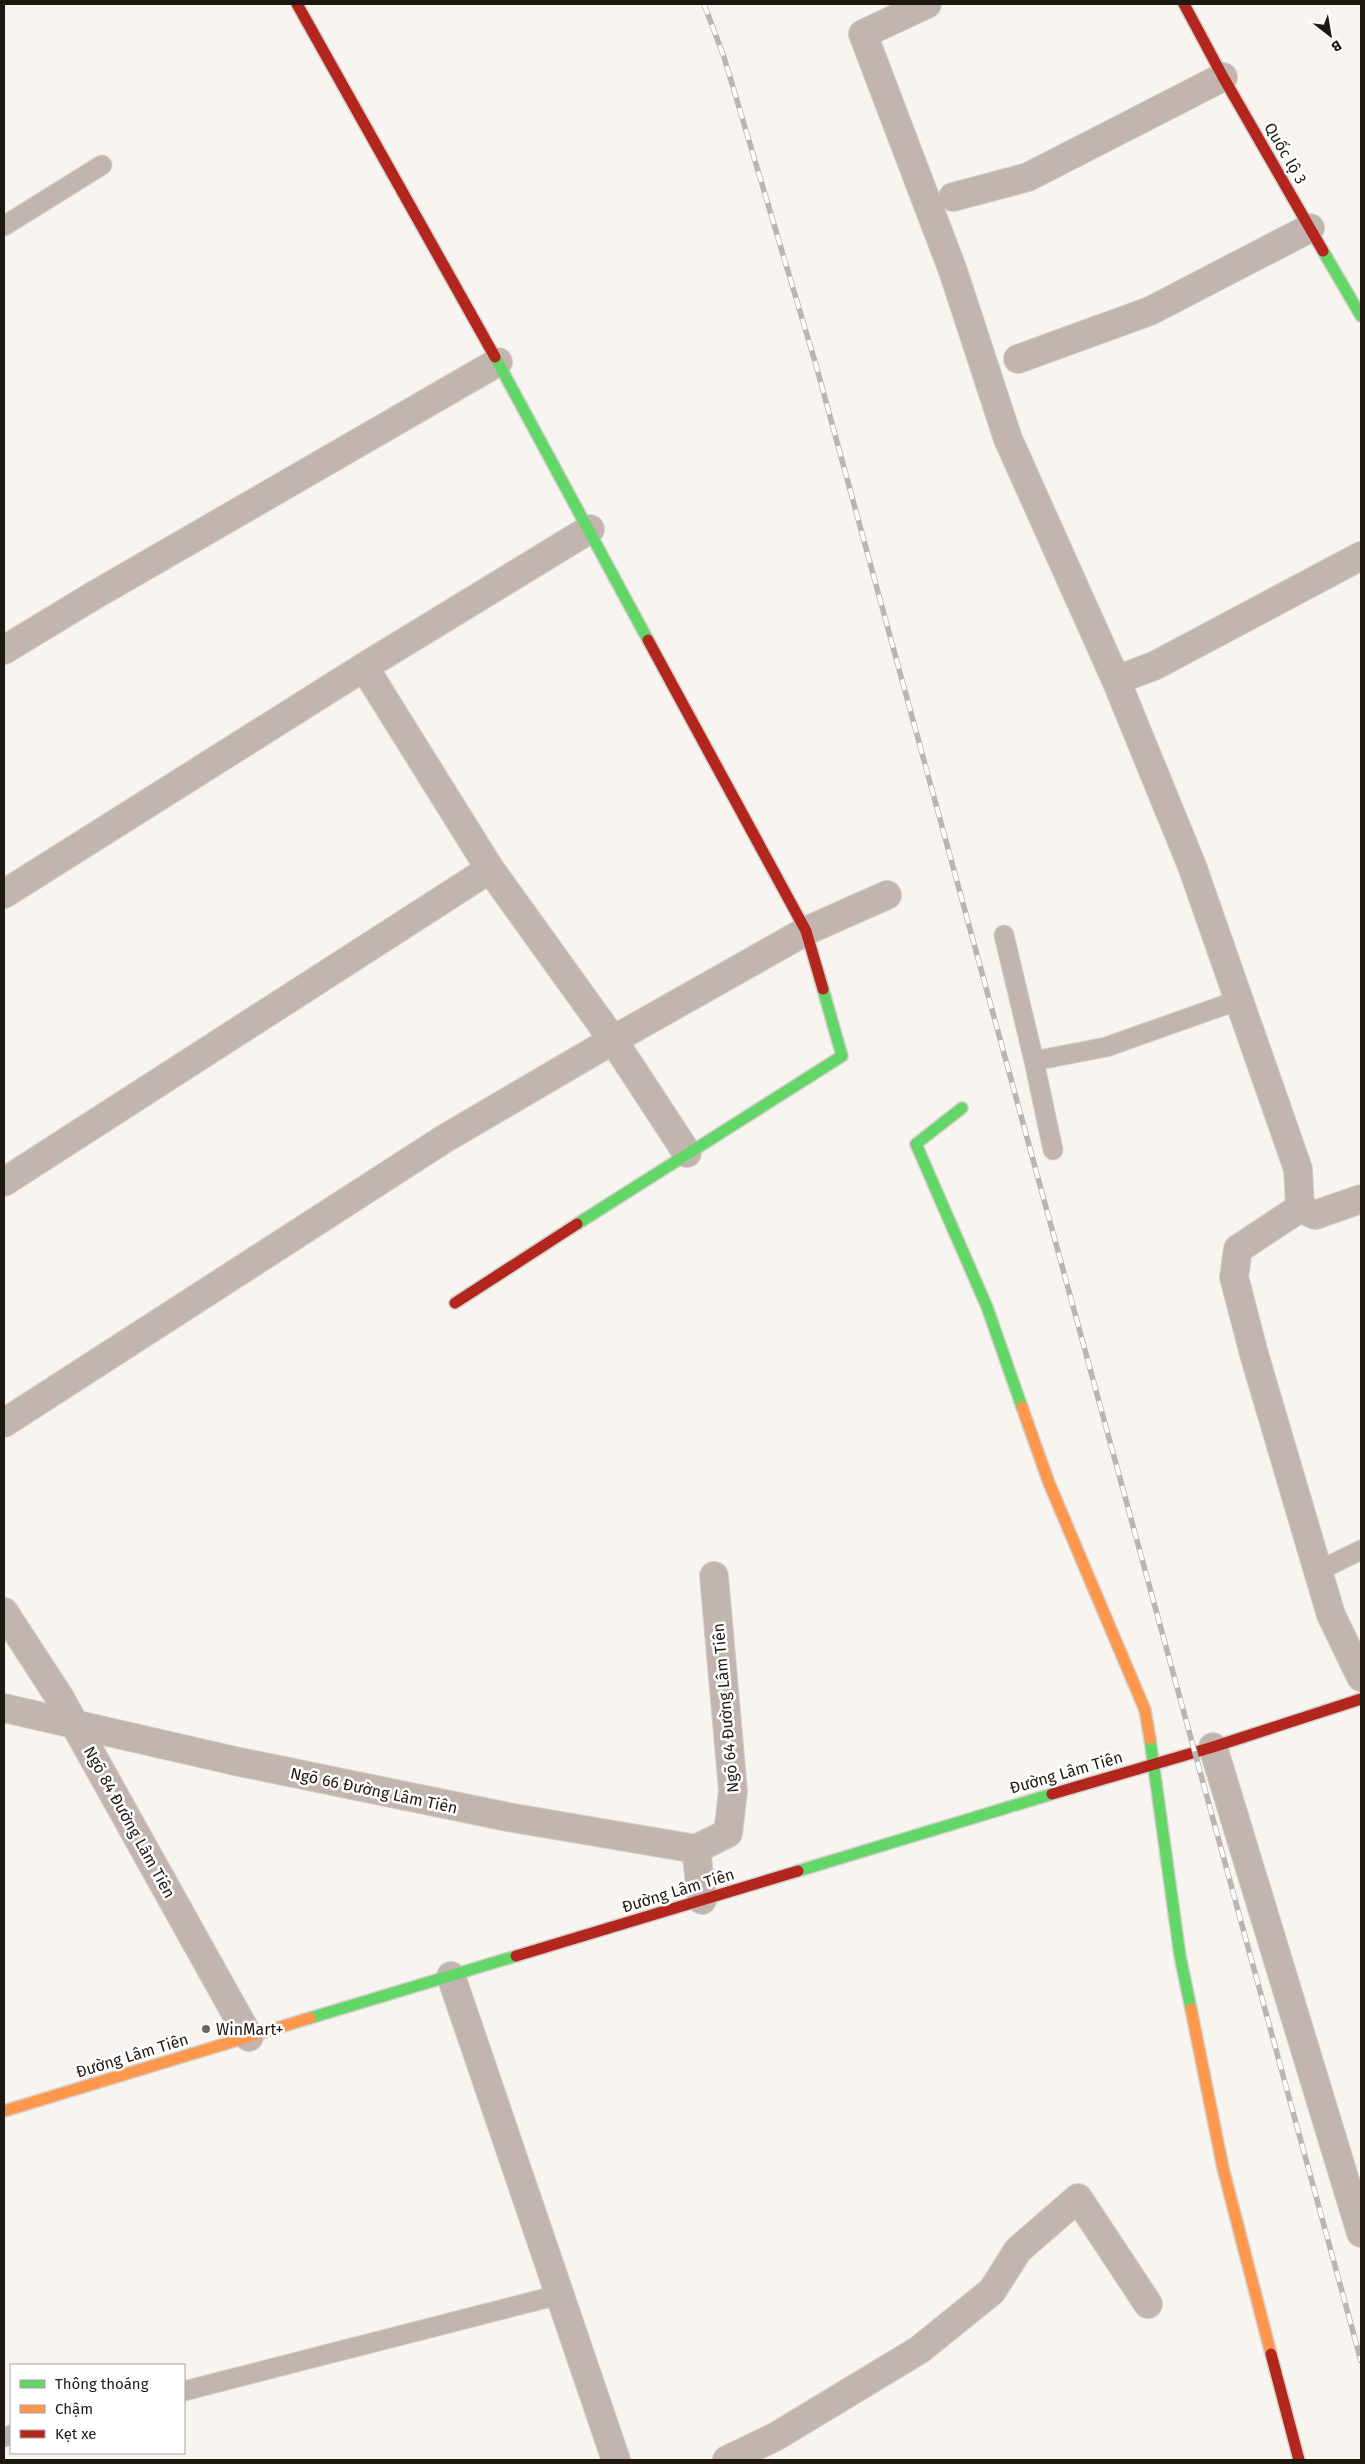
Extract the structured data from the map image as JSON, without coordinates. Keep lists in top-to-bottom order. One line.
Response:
{"streets":{"main road":["Quốc lộ 3","Đường Lâm Tiên"],"street":["Ngõ 64 Đường Lâm Tiên","Ngõ 66 Đường Lâm Tiên","Ngõ 84 Đường Lâm Tiên"]},"crossings":[["Ngõ 64 Đường Lâm Tiên","Ngõ 66 Đường Lâm Tiên"],["Đường Lâm Tiên","Ngõ 84 Đường Lâm Tiên"],["Ngõ 66 Đường Lâm Tiên","Ngõ 84 Đường Lâm Tiên"]],"places":["WinMart+"],"legend":["Thông thoáng","Chậm","Kẹt xe"],"north":"bottom right"}
